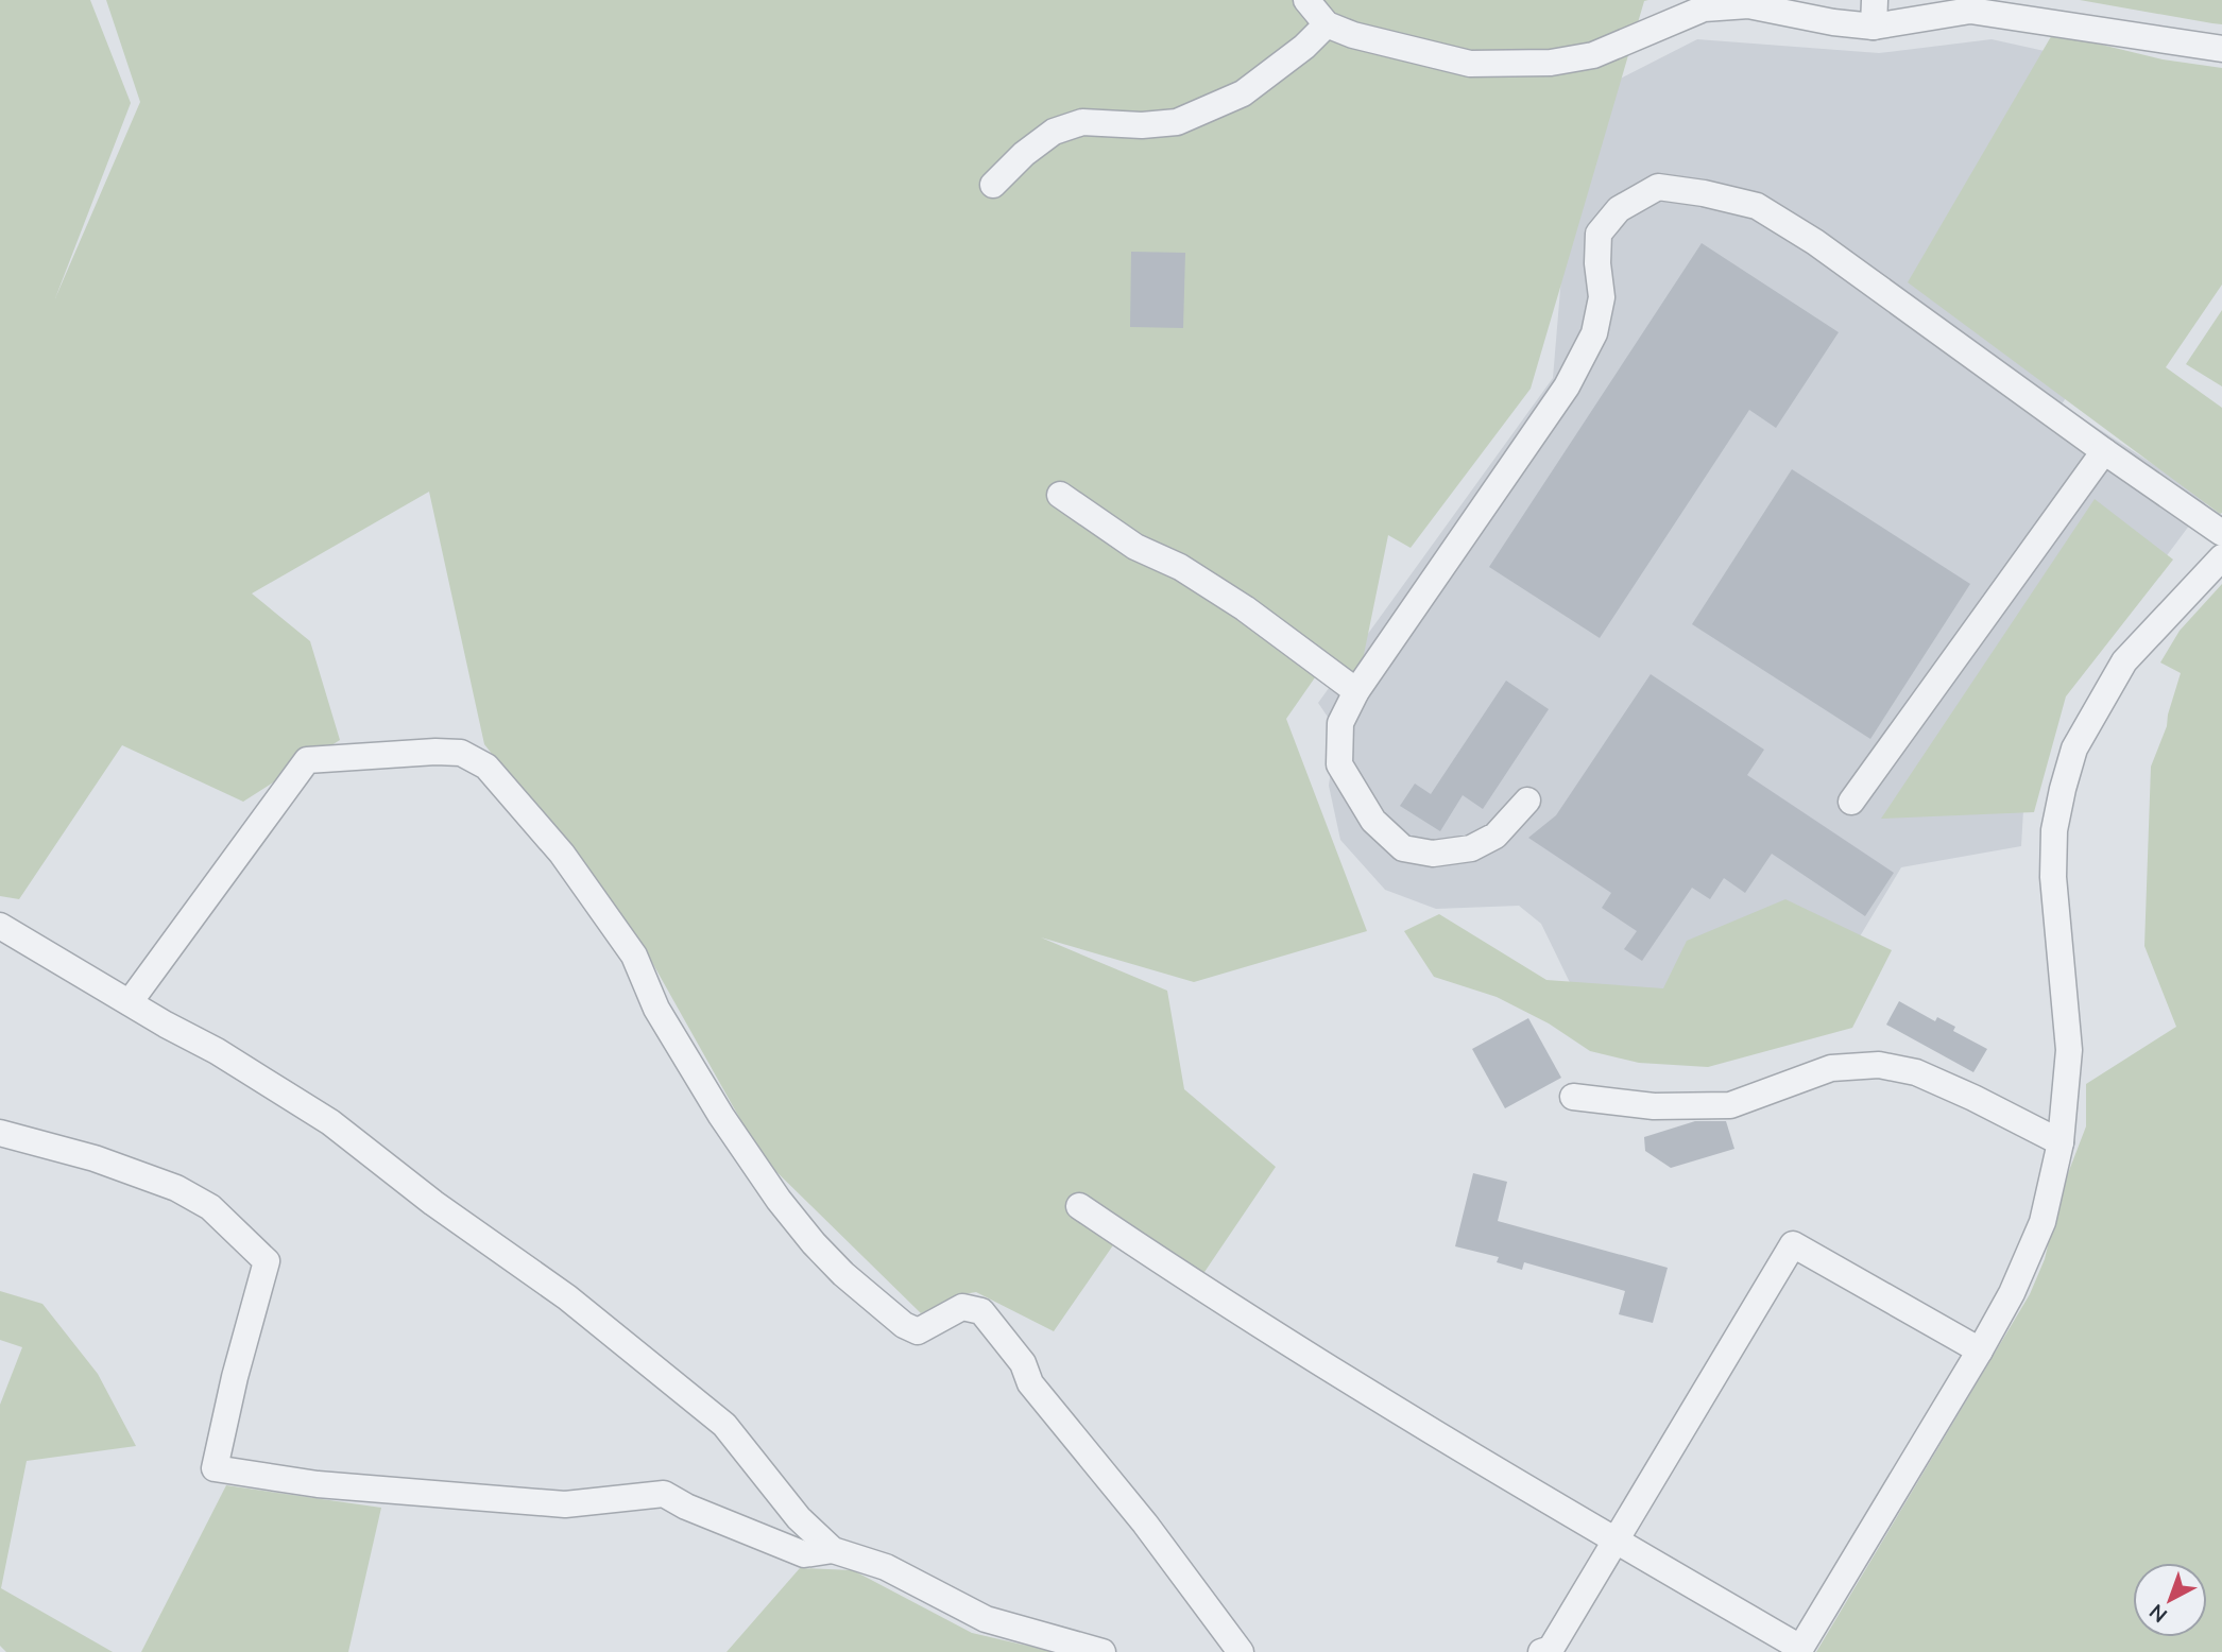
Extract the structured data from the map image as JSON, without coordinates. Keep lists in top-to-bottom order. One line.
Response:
{"north":"bottom left"}
